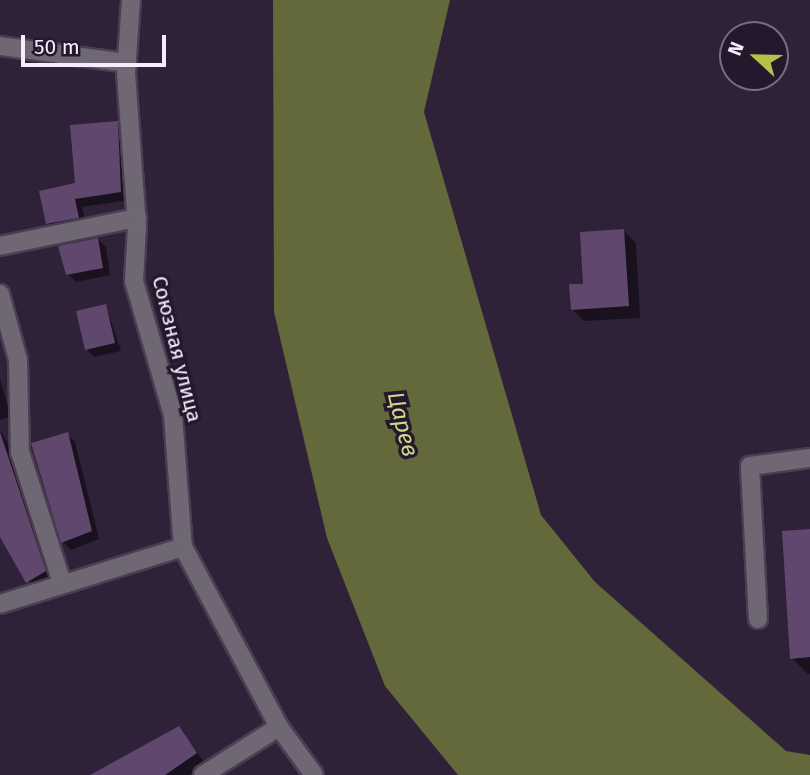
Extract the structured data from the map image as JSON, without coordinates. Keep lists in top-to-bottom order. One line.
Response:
{"streets":{"street":["Союзная улица"]},"water":["Царев"],"scale_bar":"50 m","north":"left"}
